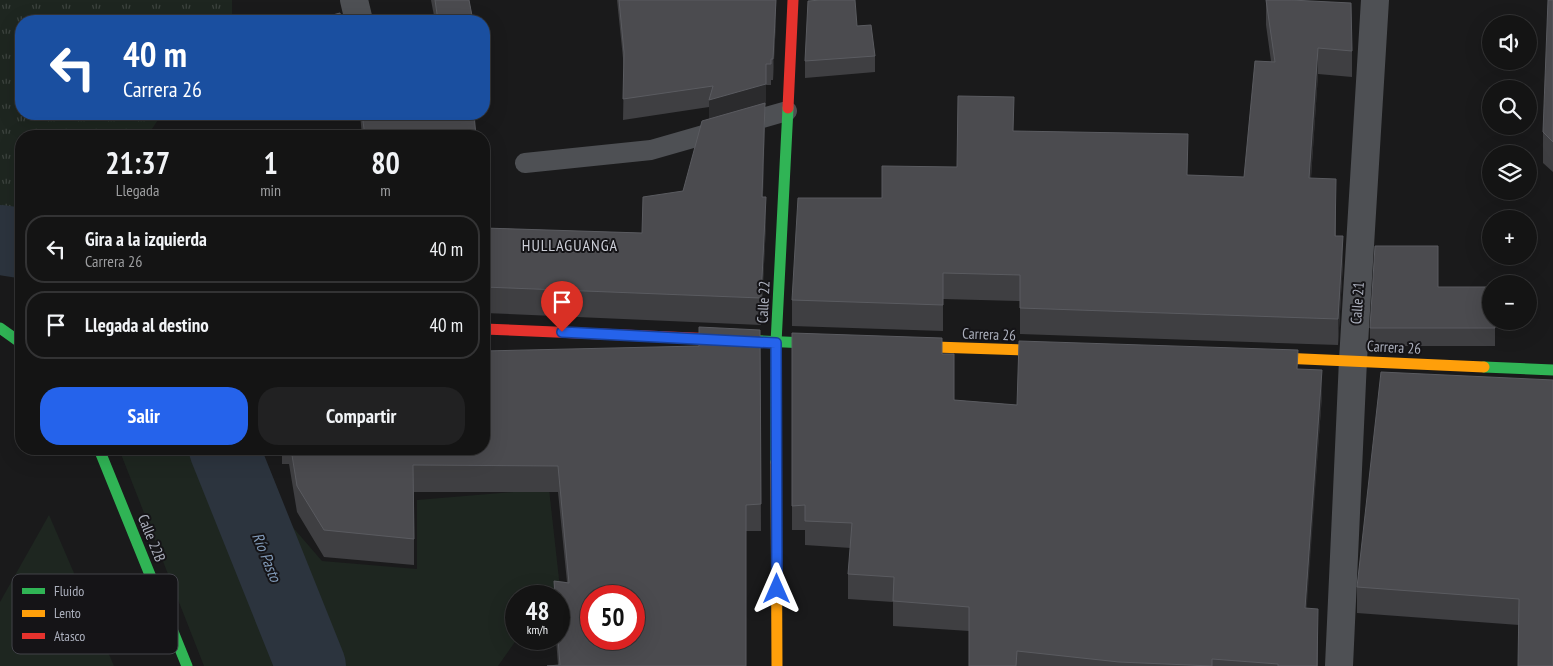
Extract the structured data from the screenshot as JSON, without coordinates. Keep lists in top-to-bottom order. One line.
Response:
{"streets":{"main road":["Calle 22","Carrera 26","Calle 22B"],"street":["Calle 21"]},"crossings":[["Calle 21","Carrera 26"]],"districts":["HULLAGUANGA"],"water":["Río Pasto"],"legend":["Fluido","Lento","Atasco"],"page":{"map_buttons":["+","−"],"turn":["40 m","Carrera 26"],"eta":["21:37","Llegada","1","min","80","m"],"list":[{"name":"Gira a la izquierda","note":"Carrera 26","value":"40 m"},{"name":"Llegada al destino","value":"40 m"}],"buttons":["Salir","Compartir"],"speed":"48 km/h","limit":"50"}}
